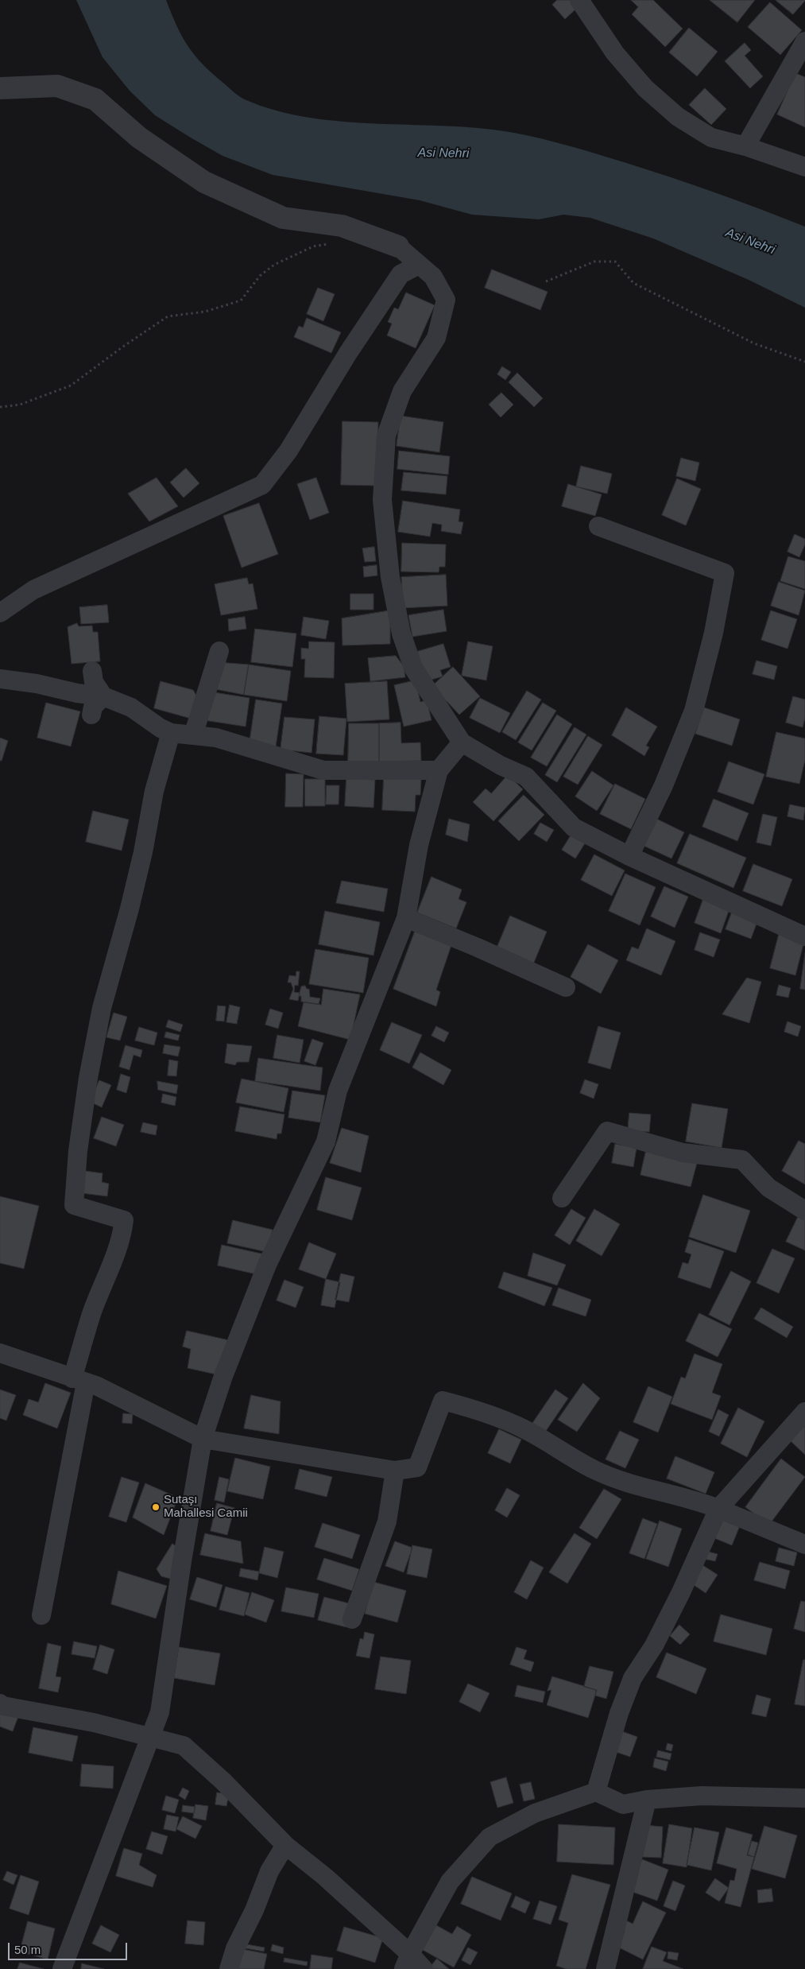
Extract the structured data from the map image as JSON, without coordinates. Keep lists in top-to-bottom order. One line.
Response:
{"water":["Asi Nehri"],"places":["Sutaşı Mahallesi Camii"],"scale_bar":"50 m"}
